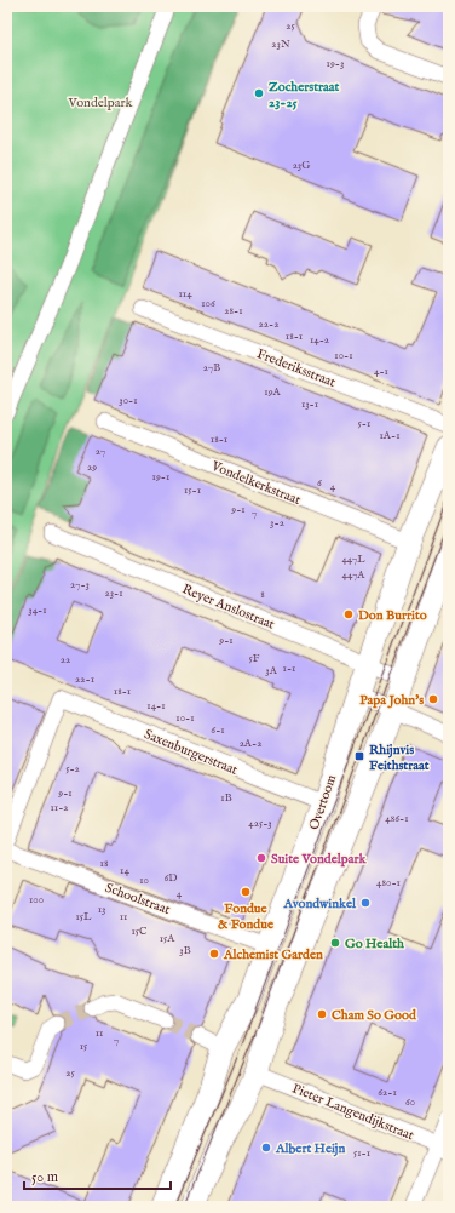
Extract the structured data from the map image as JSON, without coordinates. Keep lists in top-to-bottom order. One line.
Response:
{"streets":{"main road":["Overtoom"],"street":["Frederiksstraat","Vondelkerkstraat","Reyer Anslostraat","Saxenburgerstraat","Schoolstraat","Pieter Langendijkstraat"]},"crossings":[["Vondelkerkstraat","Overtoom"],["Reyer Anslostraat","Overtoom"],["Saxenburgerstraat","Overtoom"],["Overtoom","Schoolstraat"]],"parks":["Vondelpark"],"places":{"other":["Zocherstraat 23-25","Don Burrito","Papa John's","Suite Vondelpark","Fondue & Fondue","Avondwinkel","Go Health","Alchemist Garden","Cham So Good","Albert Heijn"],"transit":["Rhijnvis Feithstraat"]},"house_numbers":["25","23N","19-3","23G","114","106","28-1","22-2","18-1","14-2","10-1","27B","4-1","19A","30-1","13-1","5-1","1A-1","18-1","27","29","19-1","6","4","15-1","9-1","7","3-2","447L","447A","27-3","23-1","8","34-1","9-1","5F","22","1-1","3A","22-1","18-1","14-1","10-1","6-1","2A-2","5-2","9-1","1B","11-2","486-1","425-3","18","14","6D","10","480-1","4","100","13","15L","11","15C","15A","3B","11","7","15","25","62-1","60","51-1"],"scale_bar":"50 m"}
